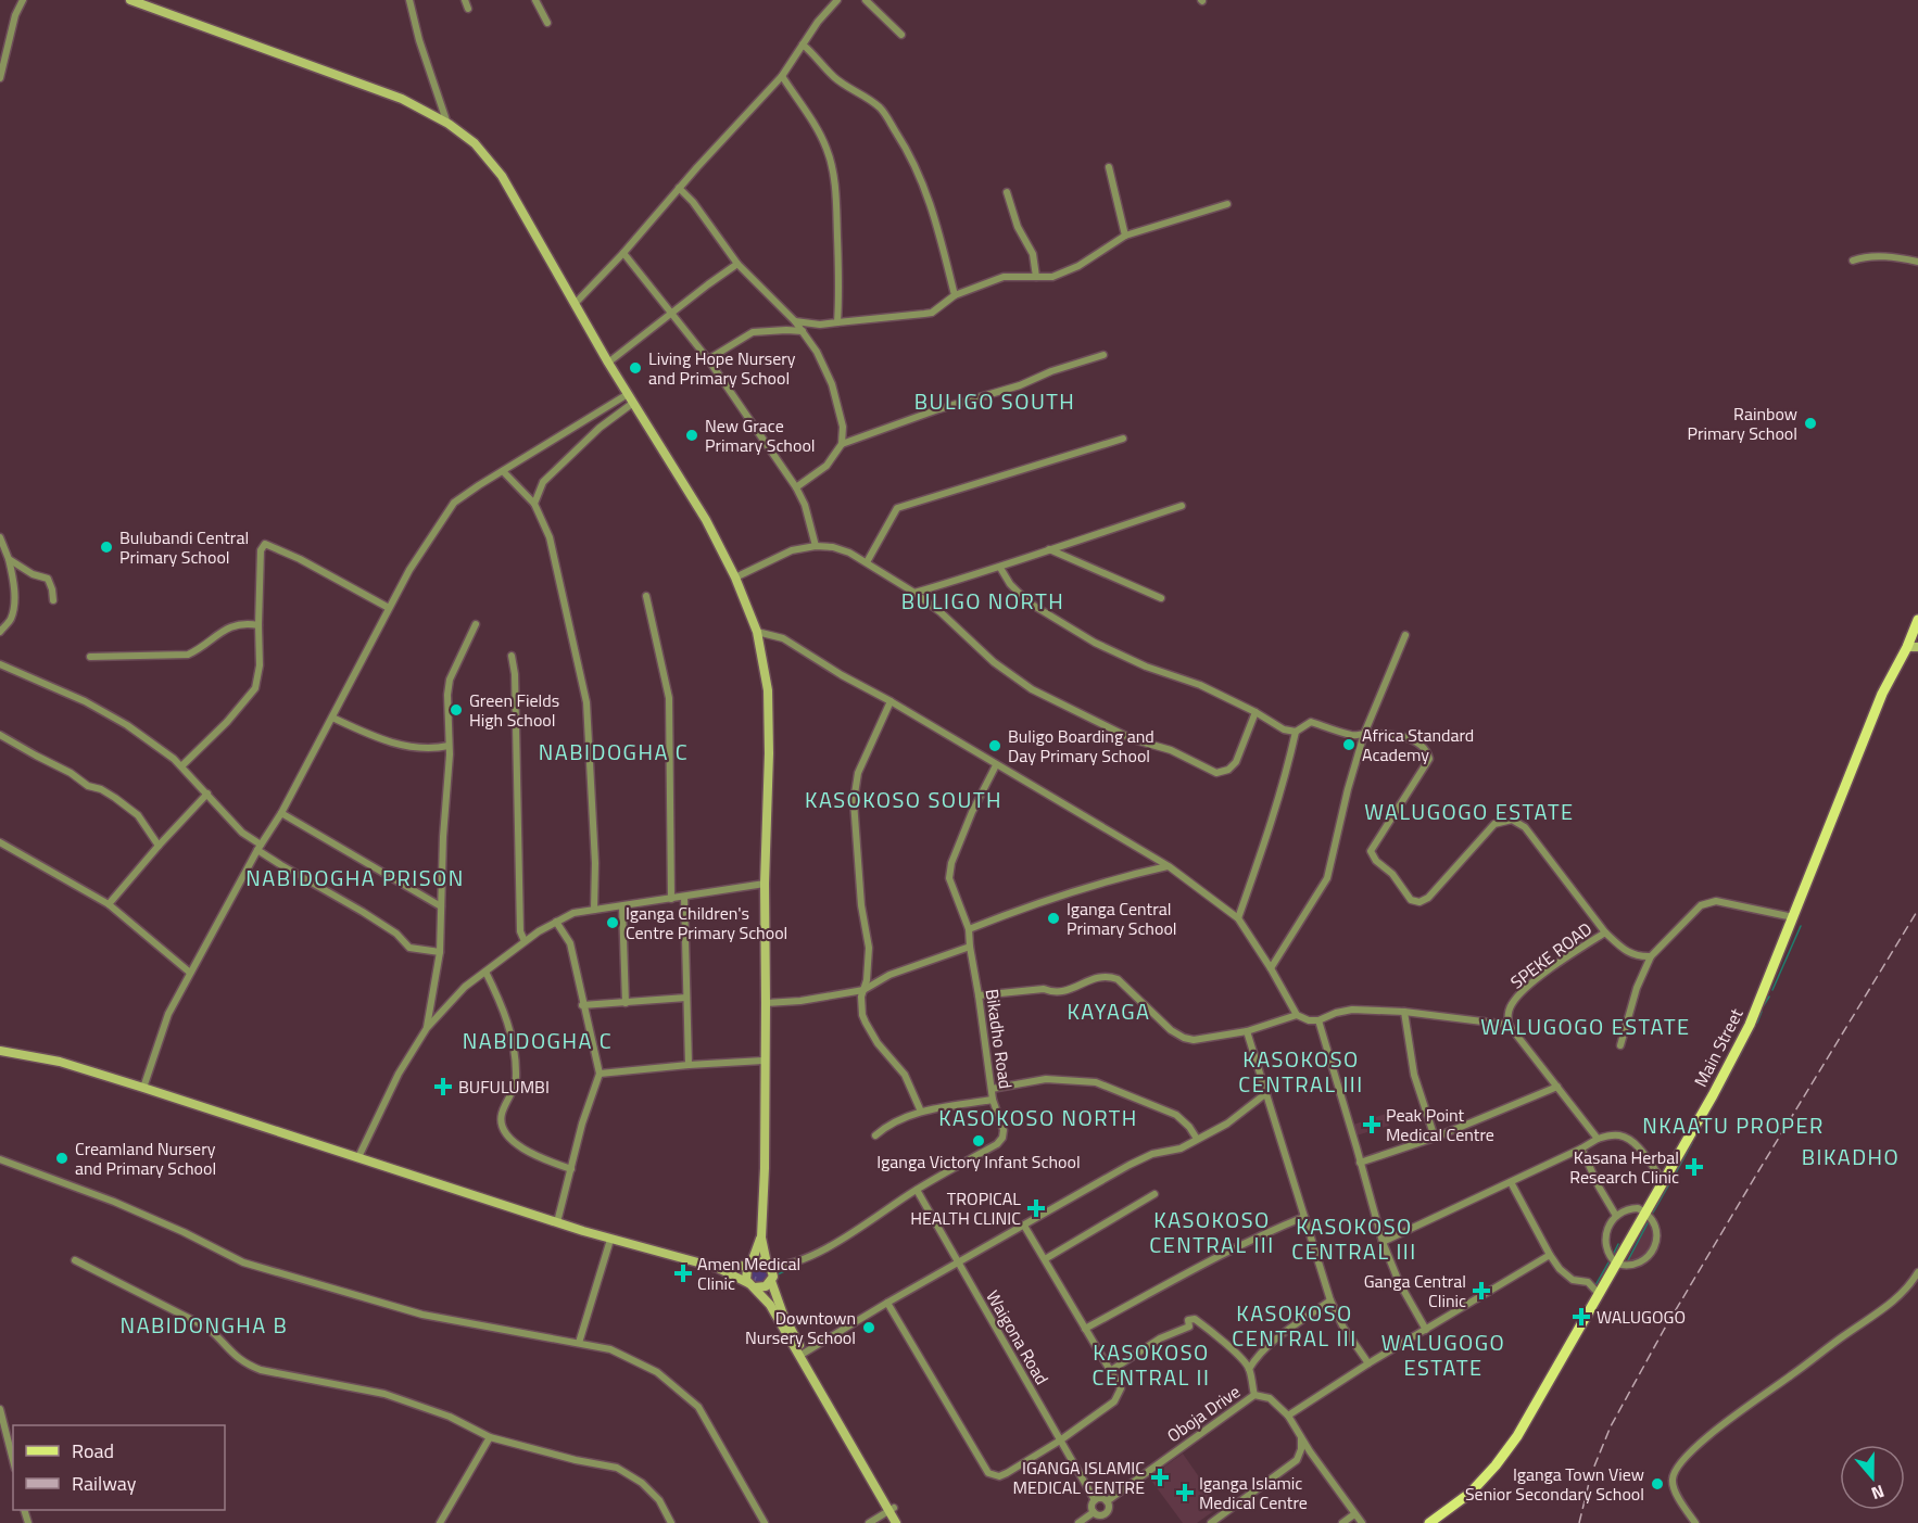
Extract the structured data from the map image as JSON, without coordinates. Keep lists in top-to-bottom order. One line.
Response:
{"streets":{"main road":["Main Street"],"street":["SPEKE ROAD","Bikadho Road","Waigona Road","Oboja Drive"]},"crossings":[["Bikadho Road","Waigona Road"],["Waigona Road","Oboja Drive"]],"districts":["BULIGO SOUTH","BULIGO NORTH","NABIDOGHA C","KASOKOSO SOUTH","WALUGOGO ESTATE","NABIDOGHA PRISON","KAYAGA","WALUGOGO ESTATE","NABIDOGHA C","KASOKOSO CENTRAL III","KASOKOSO NORTH","NKAATU PROPER","BIKADHO","KASOKOSO CENTRAL III","KASOKOSO CENTRAL III","KASOKOSO CENTRAL III","NABIDONGHA B","WALUGOGO ESTATE","KASOKOSO CENTRAL II"],"places":{"other":["Living Hope Nursery and Primary School","Rainbow Primary School","New Grace Primary School","Bulubandi Central Primary School","Green Fields High School","Africa Standard Academy","Buligo Boarding and Day Primary School","Iganga Central Primary School","Iganga Children's Centre Primary School","Iganga Victory Infant School","Creamland Nursery and Primary School","Downtown Nursery School","Iganga Town View Senior Secondary School"],"health":["BUFULUMBI","Peak Point Medical Centre","Kasana Herbal Research Clinic","TROPICAL HEALTH CLINIC","Amen Medical Clinic","Ganga Central Clinic","WALUGOGO","IGANGA ISLAMIC MEDICAL CENTRE","Iganga Islamic Medical Centre"]},"legend":["Road","Railway"],"north":"bottom"}
